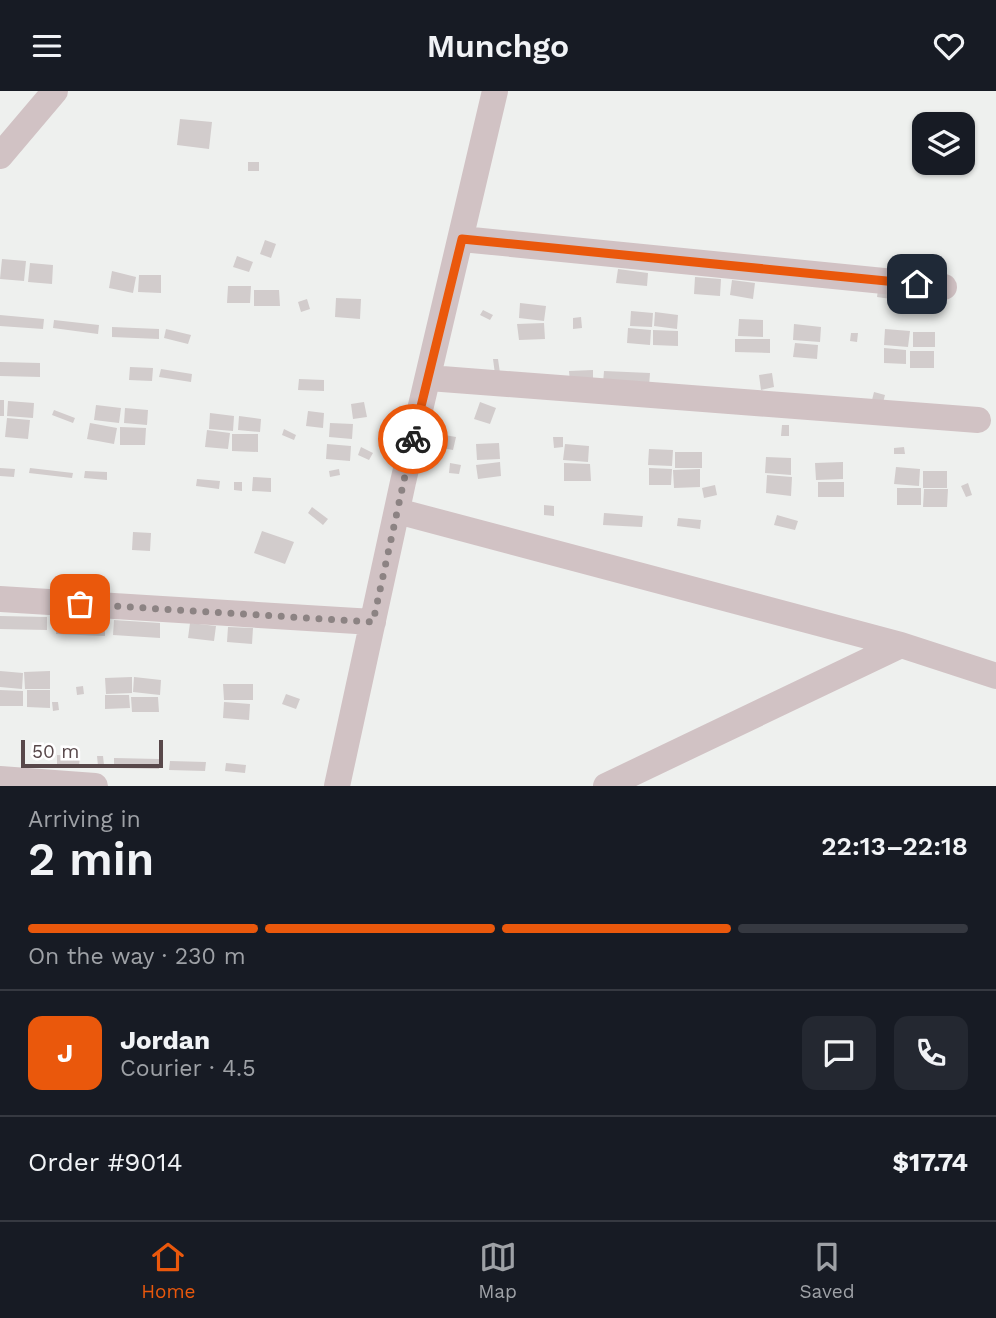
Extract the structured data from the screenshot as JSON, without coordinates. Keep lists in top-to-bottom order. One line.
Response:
{"scale_bar":"50 m","page":{"header":"Munchgo","scale":"50 m","heading":["2 min","Arriving in","22:13–22:18"],"panel":["Jordan","Courier · 4.5","Order #9014","$17.74"],"bar":"On the way · 230 m","round":"J","tabs":["Home","Map","Saved"]}}
